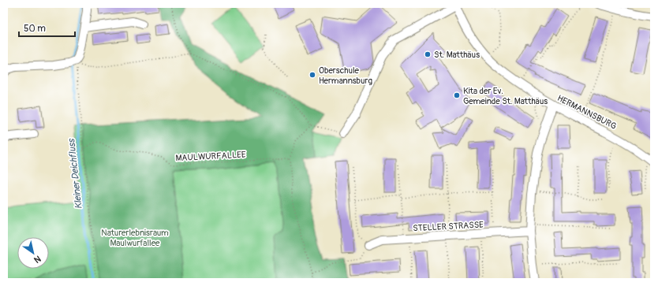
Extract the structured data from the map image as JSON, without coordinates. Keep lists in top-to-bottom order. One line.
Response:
{"streets":{"street":["HERMANNSBURG","STELLER STRASSE"],"path":["MAULWURFALLEE"]},"water":["Kleiner Deichfluss"],"parks":["Naturerlebnisraum Maulwurfallee"],"places":["St. Matthäus","Oberschule Hermannsburg","Kita der Ev. Gemeinde St. Matthäus"],"scale_bar":"50 m","north":"bottom right"}
